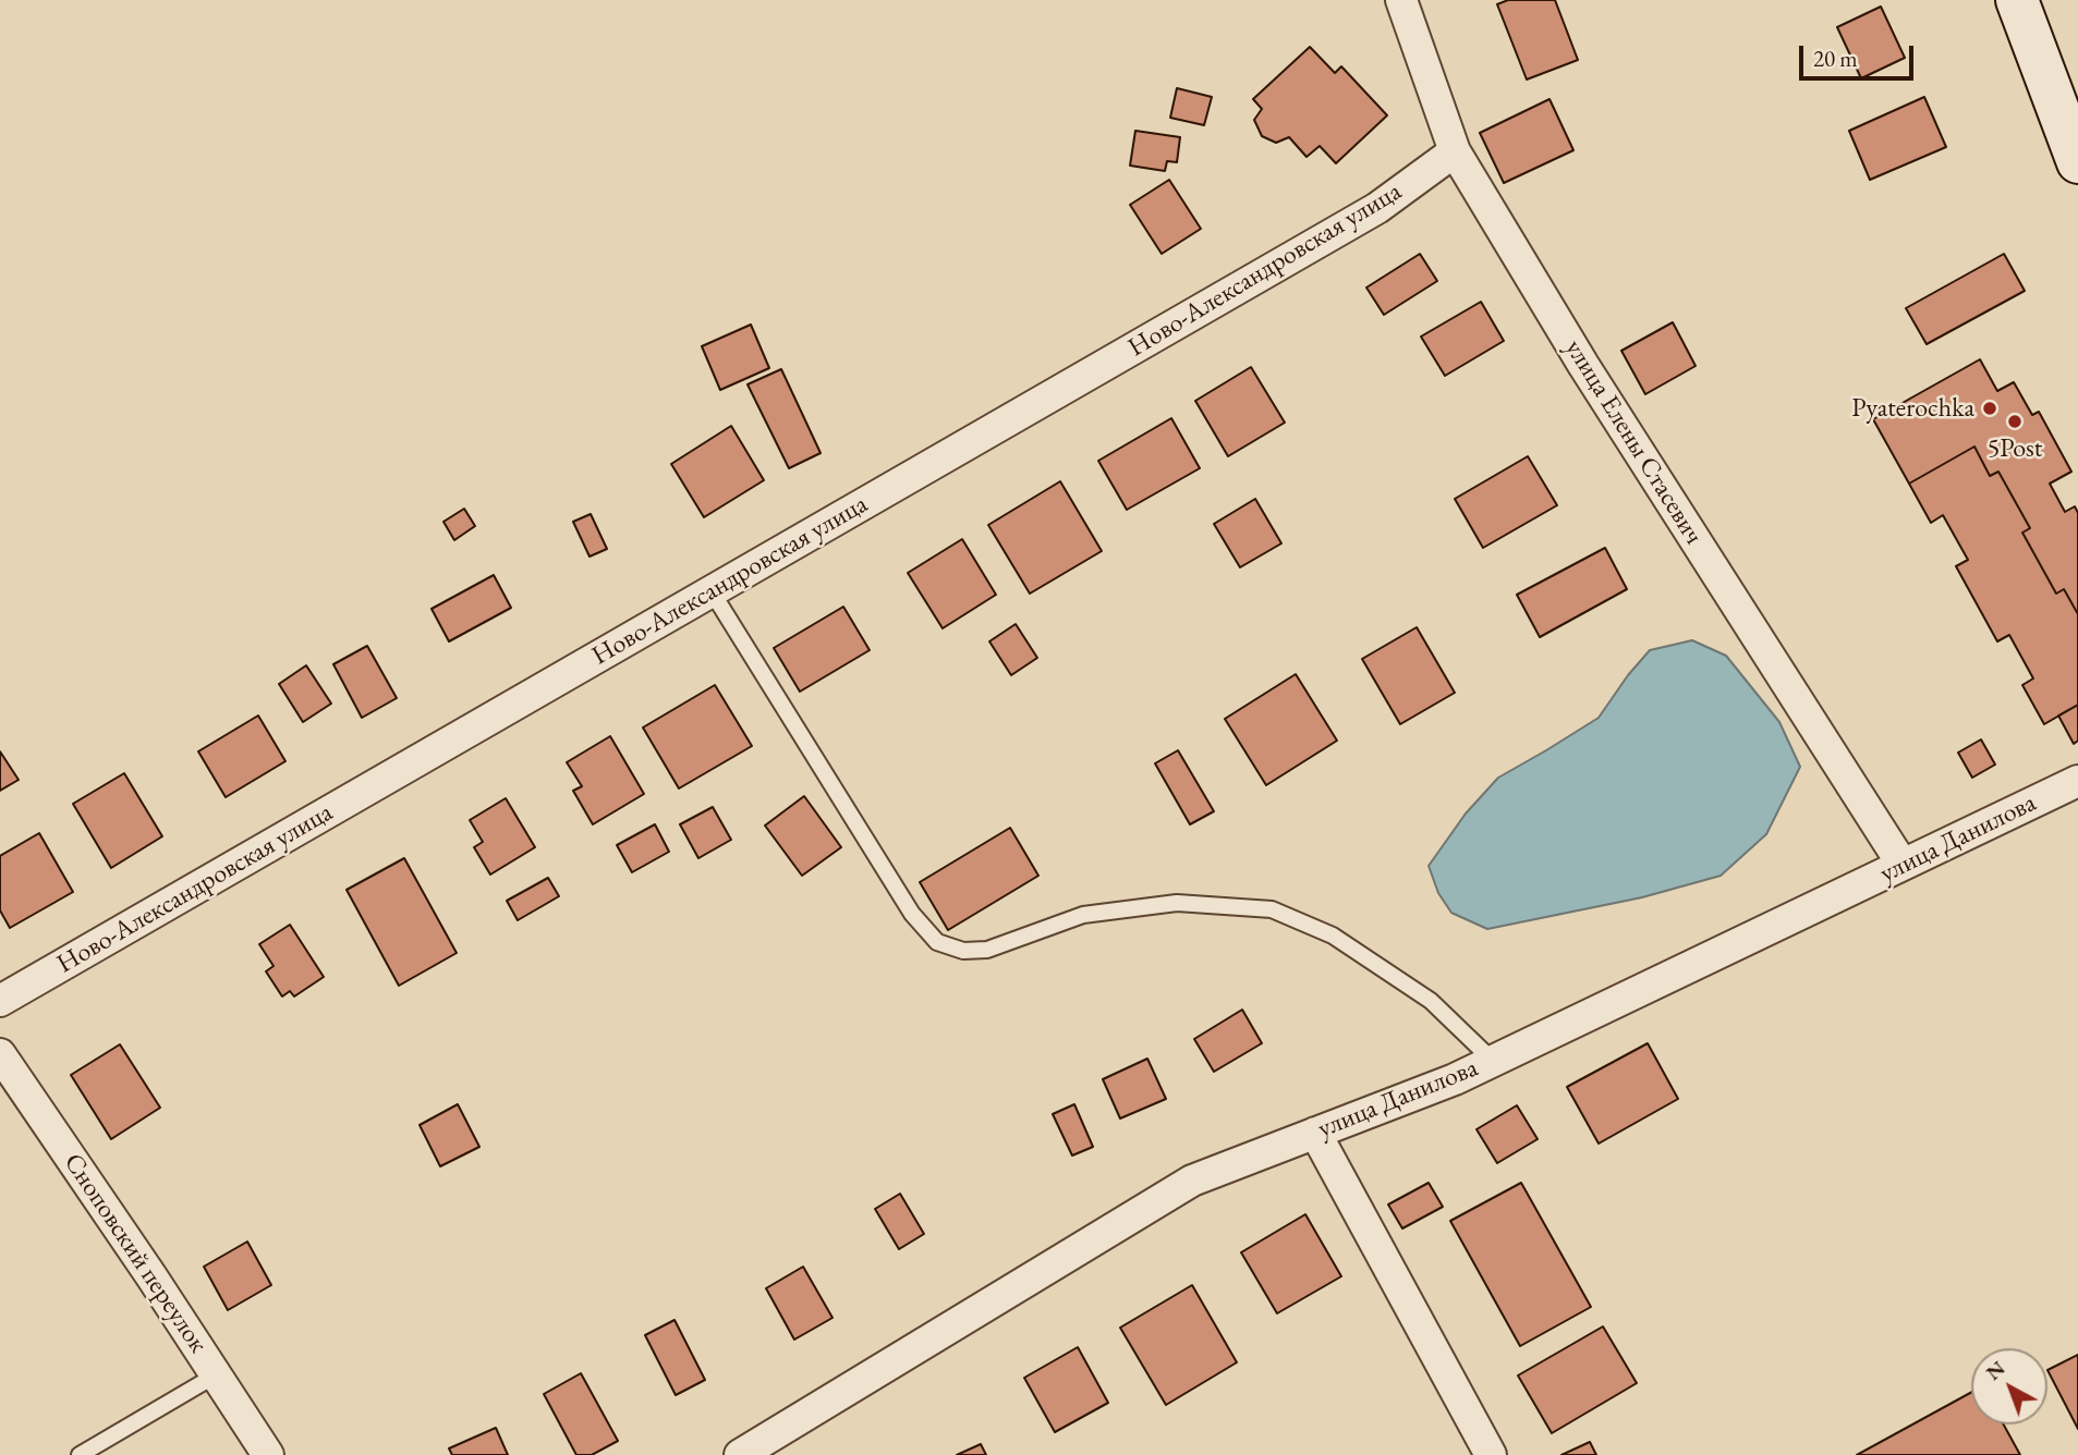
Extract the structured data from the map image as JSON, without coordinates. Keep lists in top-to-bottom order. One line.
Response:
{"streets":{"street":["Ново-Александровская улица","улица Елены Стасевич","улица Данилова","Сноповский переулок"]},"crossings":[["Ново-Александровская улица","улица Елены Стасевич"],["улица Елены Стасевич","улица Данилова"]],"places":["Pyaterochka","5Post"],"scale_bar":"20 m","north":"top left"}
